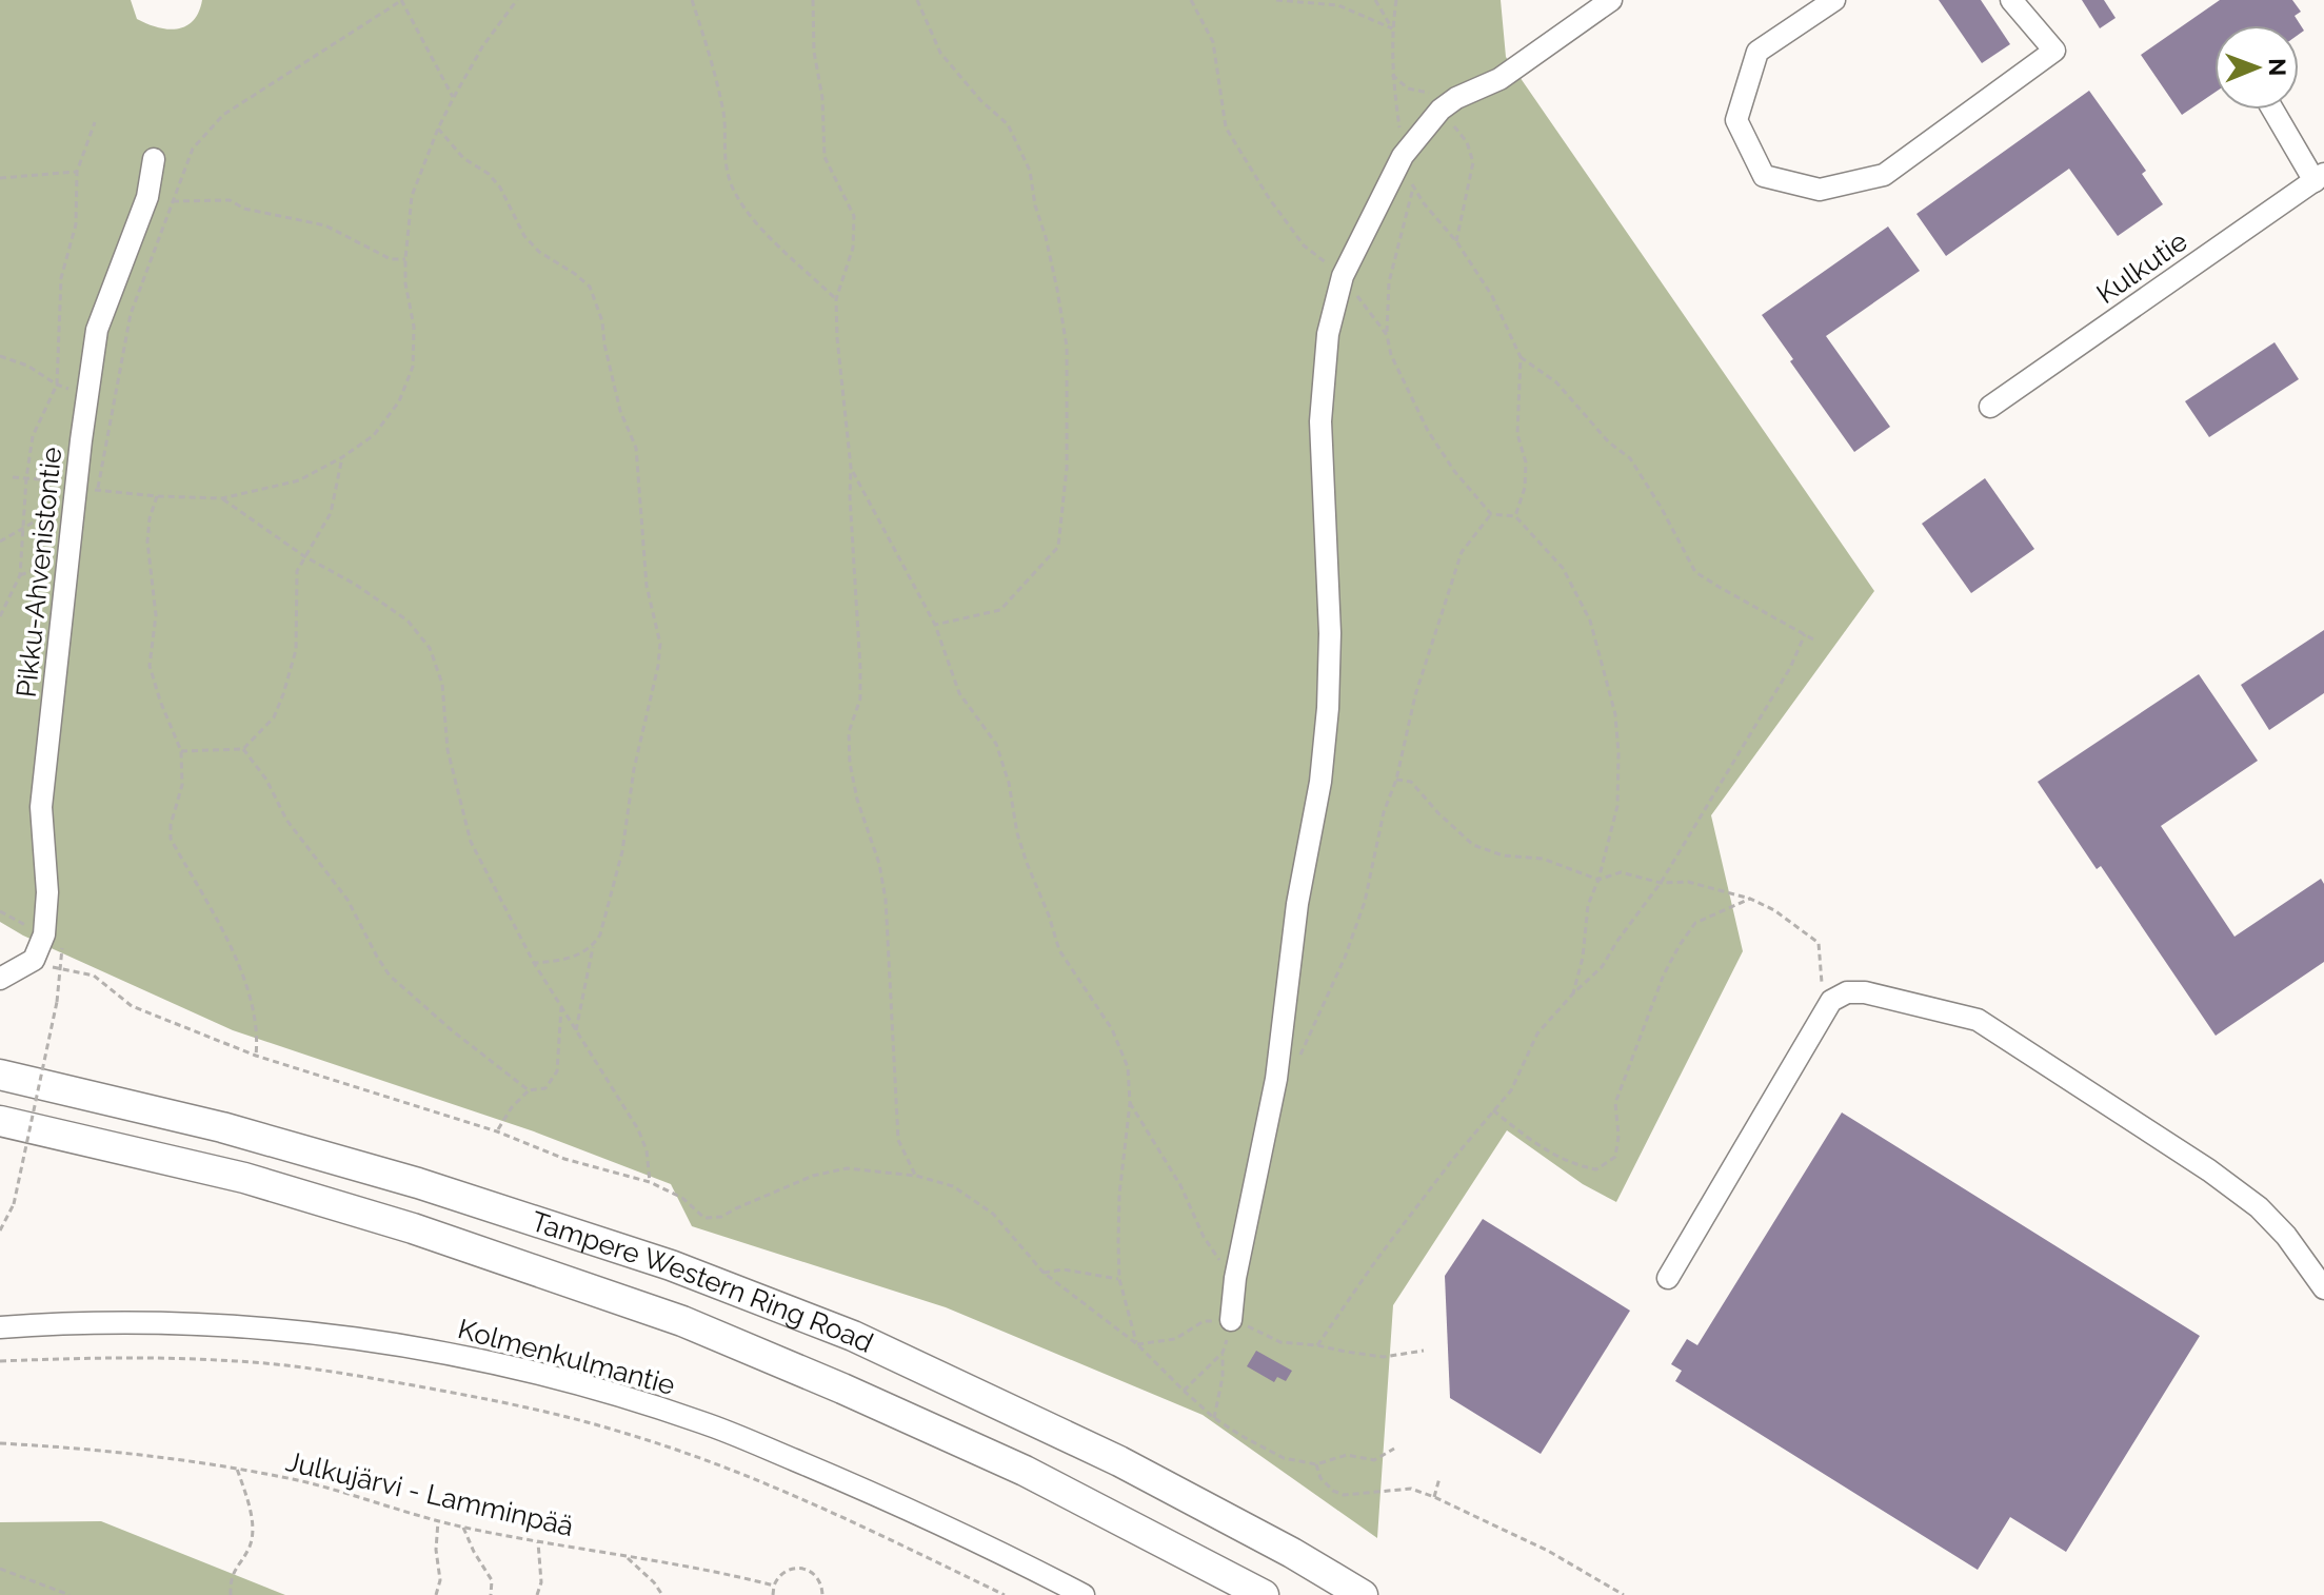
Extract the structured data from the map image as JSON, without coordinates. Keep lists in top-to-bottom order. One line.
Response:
{"streets":{"highway":["Tampere Western Ring Road"],"street":["Kulkutie","Pikku-Ahvenistontie","Kolmenkulmantie"],"path":["Julkujärvi - Lamminpää"]},"north":"right"}
